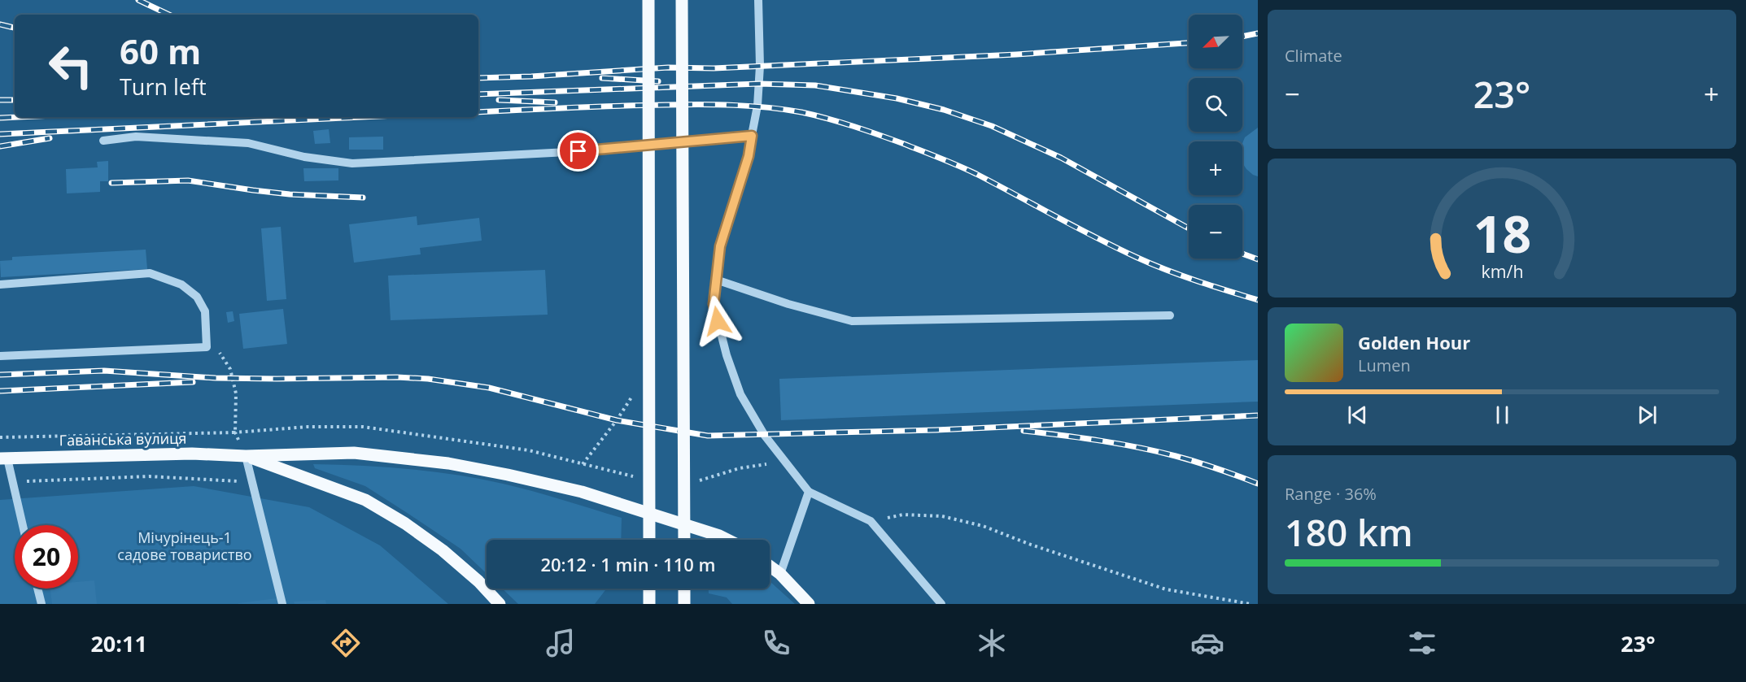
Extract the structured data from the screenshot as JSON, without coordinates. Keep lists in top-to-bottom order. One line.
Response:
{"streets":{"main road":["Гаванська вулиця"]},"parks":["Мічурінець-1 садове товариство"],"north":"bottom left","page":{"tile":["Climate",["Range · 36%","180 km"]],"map_buttons":["+","−"],"turn":["60 m","Turn left"],"heat":["−","23°","+"],"song":["Golden Hour","Lumen"],"limit":"20","trip":"20:12 · 1 min · 110 m","tabs":["20:11","23°"],"gauge":["18","km/h"]}}
